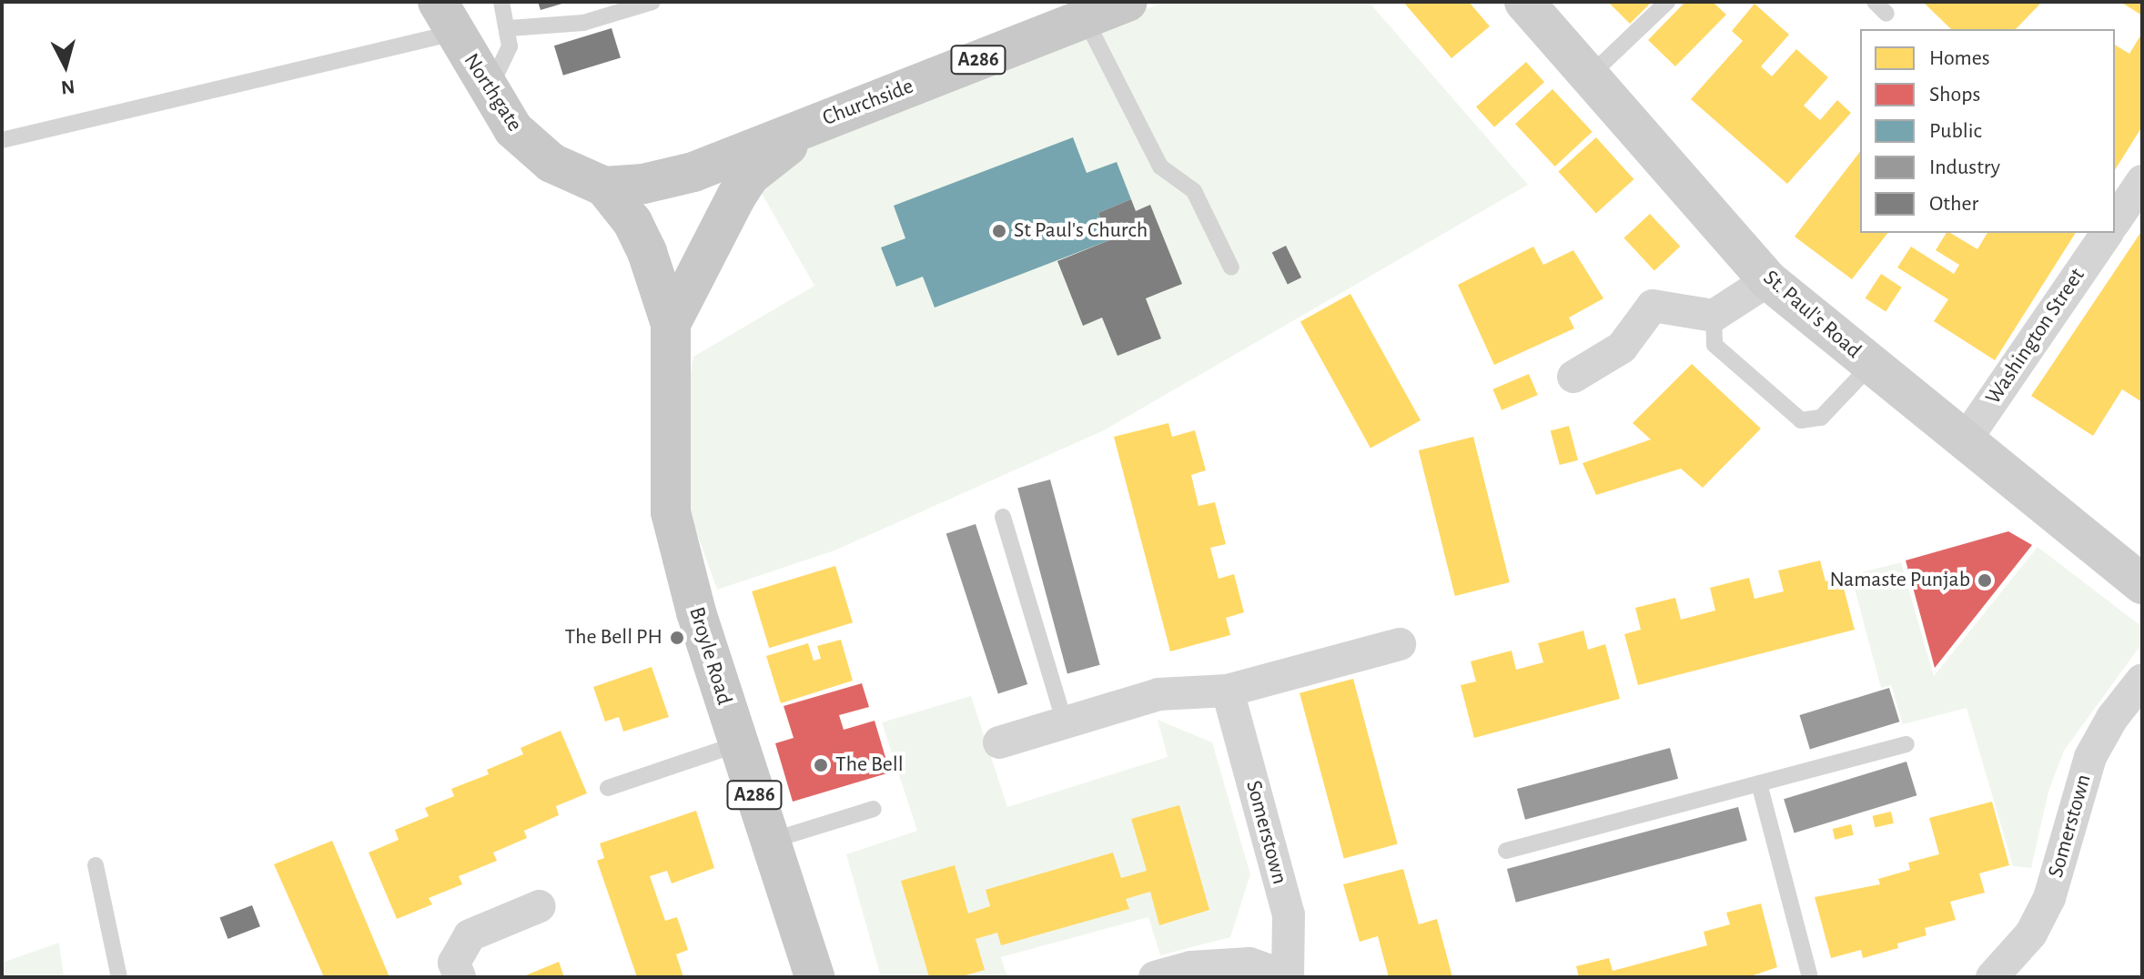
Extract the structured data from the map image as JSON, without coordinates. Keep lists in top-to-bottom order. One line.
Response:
{"streets":{"main road":["A286","Northgate","Churchside","St. Paul's Road","Broyle Road"],"street":["Washington Street","Somerstown"]},"crossings":[["Northgate","Churchside"],["Northgate","Broyle Road"],["Churchside","Broyle Road"],["St. Paul's Road","Washington Street"]],"places":["St Paul's Church","Namaste Punjab","The Bell PH","The Bell"],"legend":["Homes","Shops","Public","Industry","Other"],"north":"bottom"}
